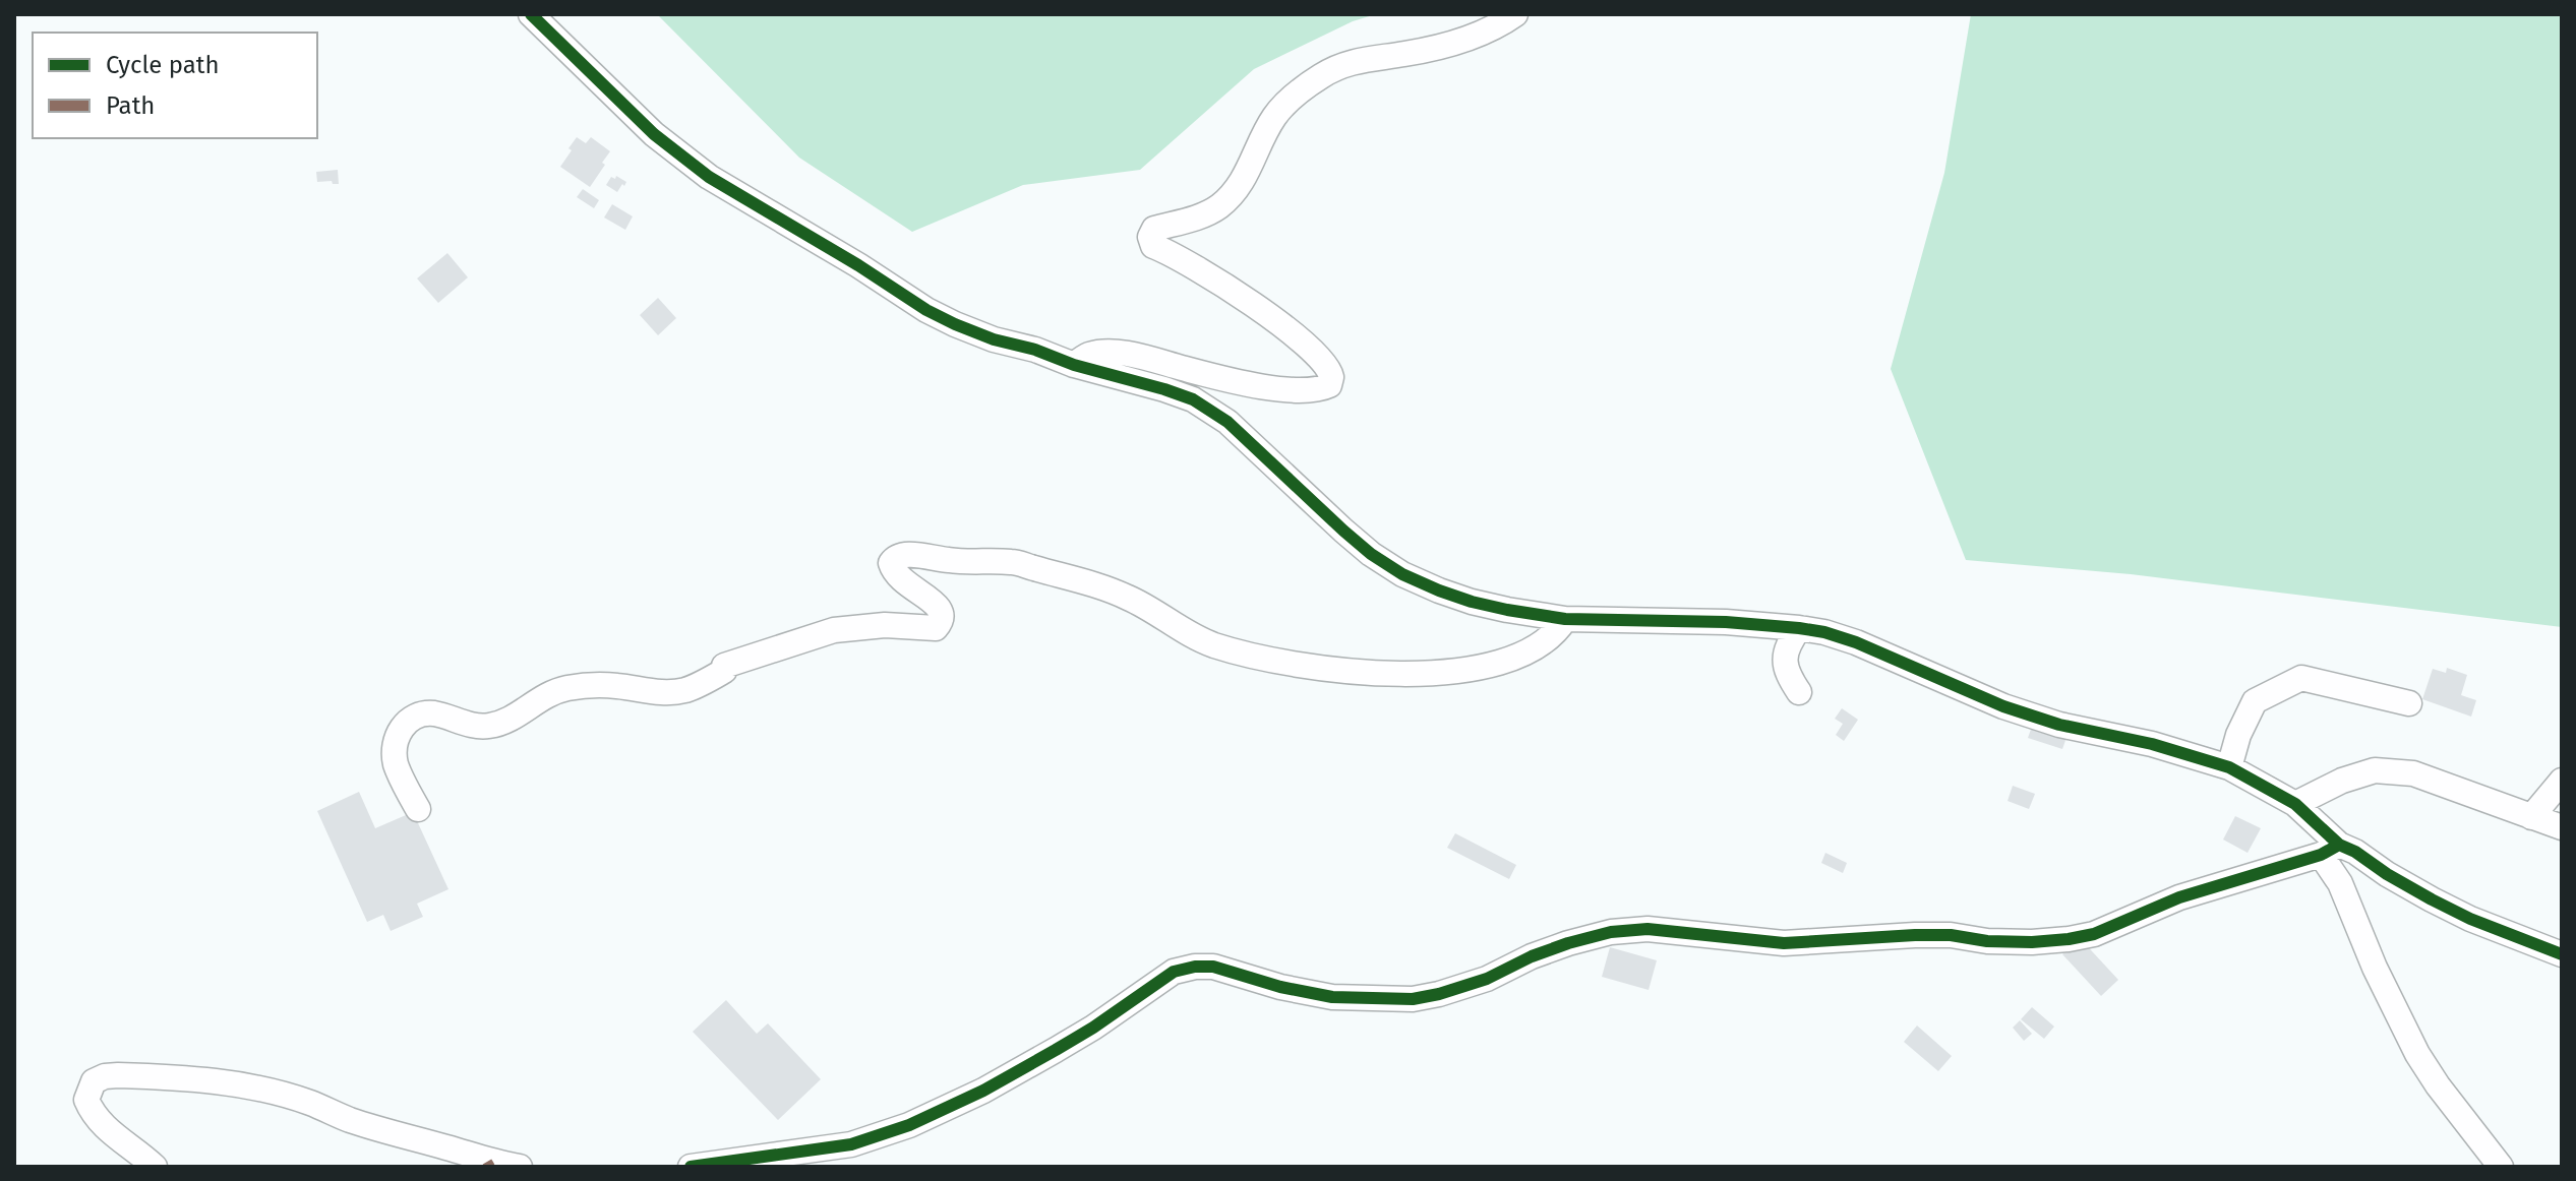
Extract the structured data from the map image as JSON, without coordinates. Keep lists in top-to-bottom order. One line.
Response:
{"legend":["Cycle path","Path"]}
